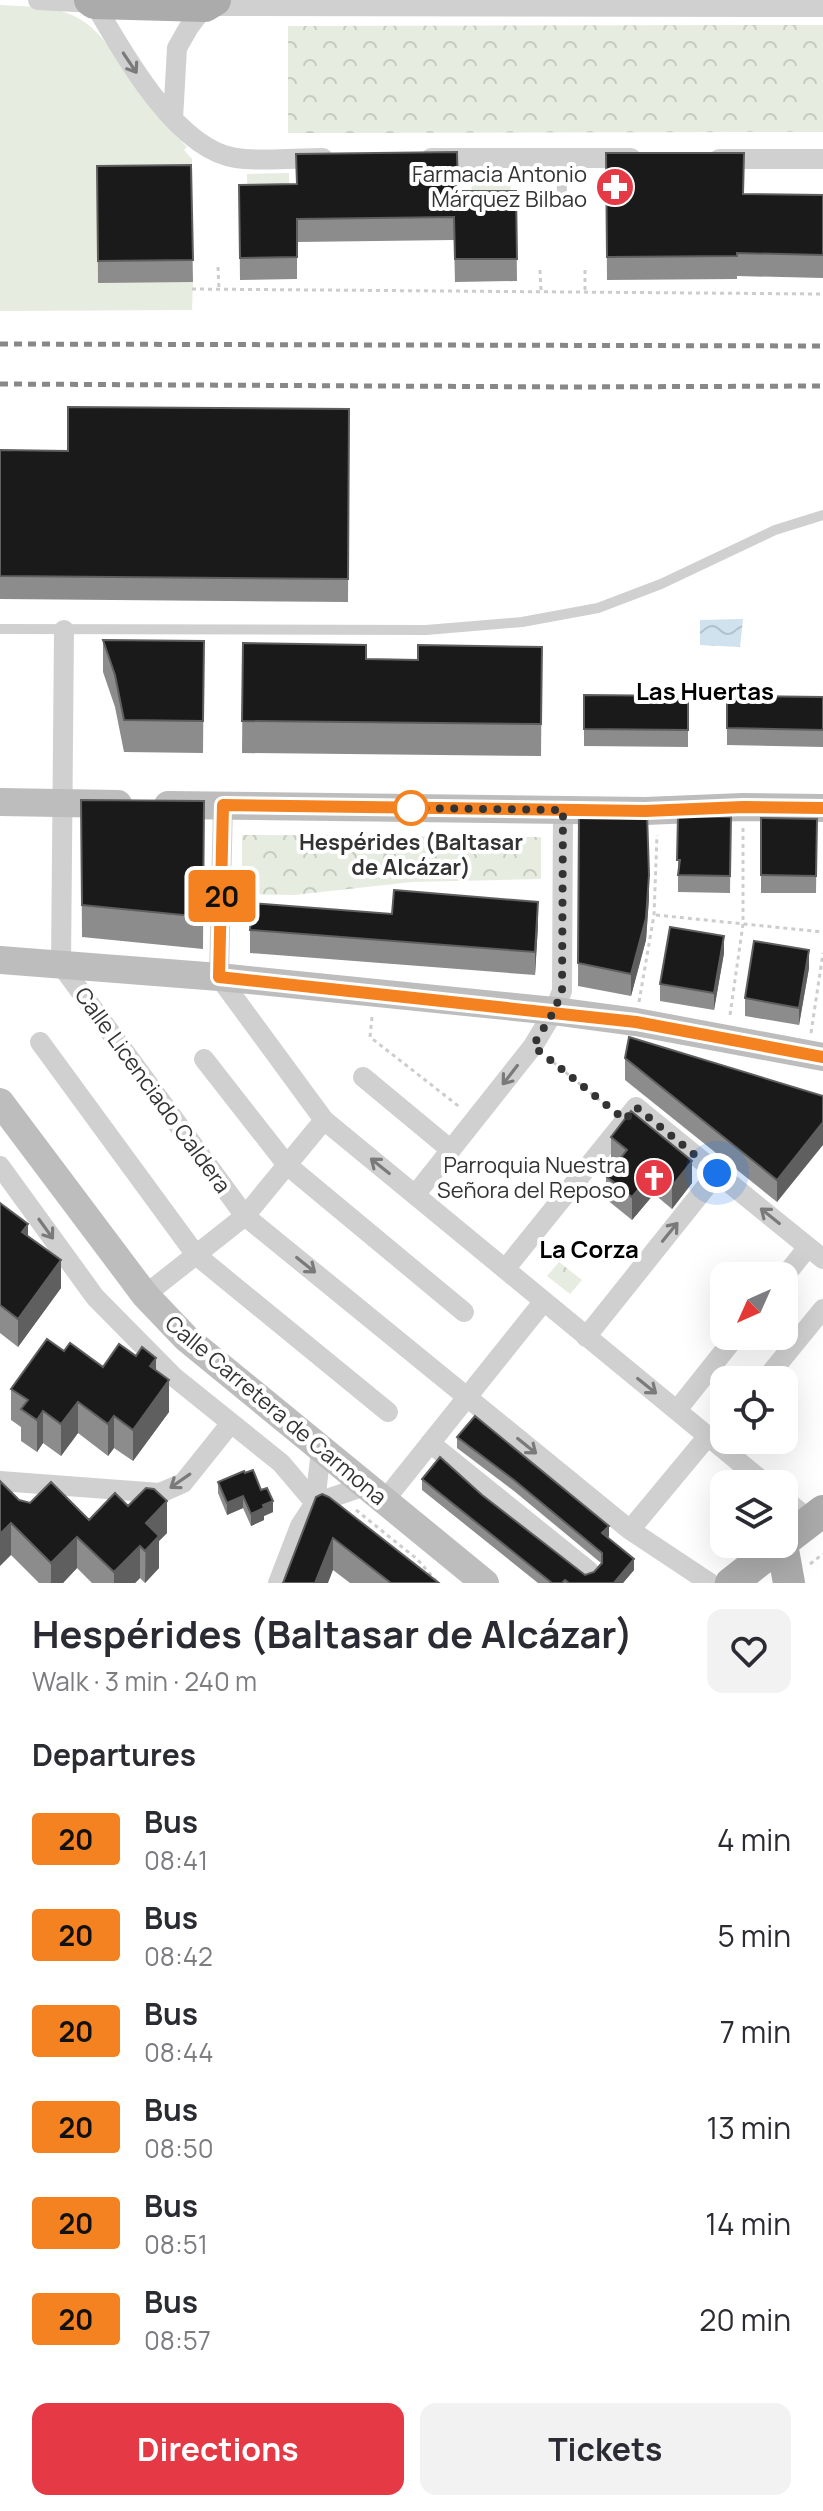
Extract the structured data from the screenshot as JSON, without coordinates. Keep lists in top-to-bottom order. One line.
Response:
{"streets":{"main road":["Calle Carretera de Carmona"],"street":["Calle Licenciado Caldera"]},"districts":["Las Huertas","La Corza"],"places":{"pharmacy":["Farmacia Antonio Márquez Bilbao"],"other":["Hespérides (Baltasar de Alcázar)"],"church":["Parroquia Nuestra Señora del Reposo"]},"lines":["bus line 20"],"north":"bottom left","page":{"on_map":"20","heading":[["Hespérides (Baltasar de Alcázar)","Walk · 3 min · 240 m"],"Departures"],"list":[{"mark":"20","name":"Bus","note":"08:41","value":"4 min"},{"mark":"20","name":"Bus","note":"08:42","value":"5 min"},{"mark":"20","name":"Bus","note":"08:44","value":"7 min"},{"mark":"20","name":"Bus","note":"08:50","value":"13 min"},{"mark":"20","name":"Bus","note":"08:51","value":"14 min"},{"mark":"20","name":"Bus","note":"08:57","value":"20 min"}],"buttons":["Directions","Tickets"]}}
